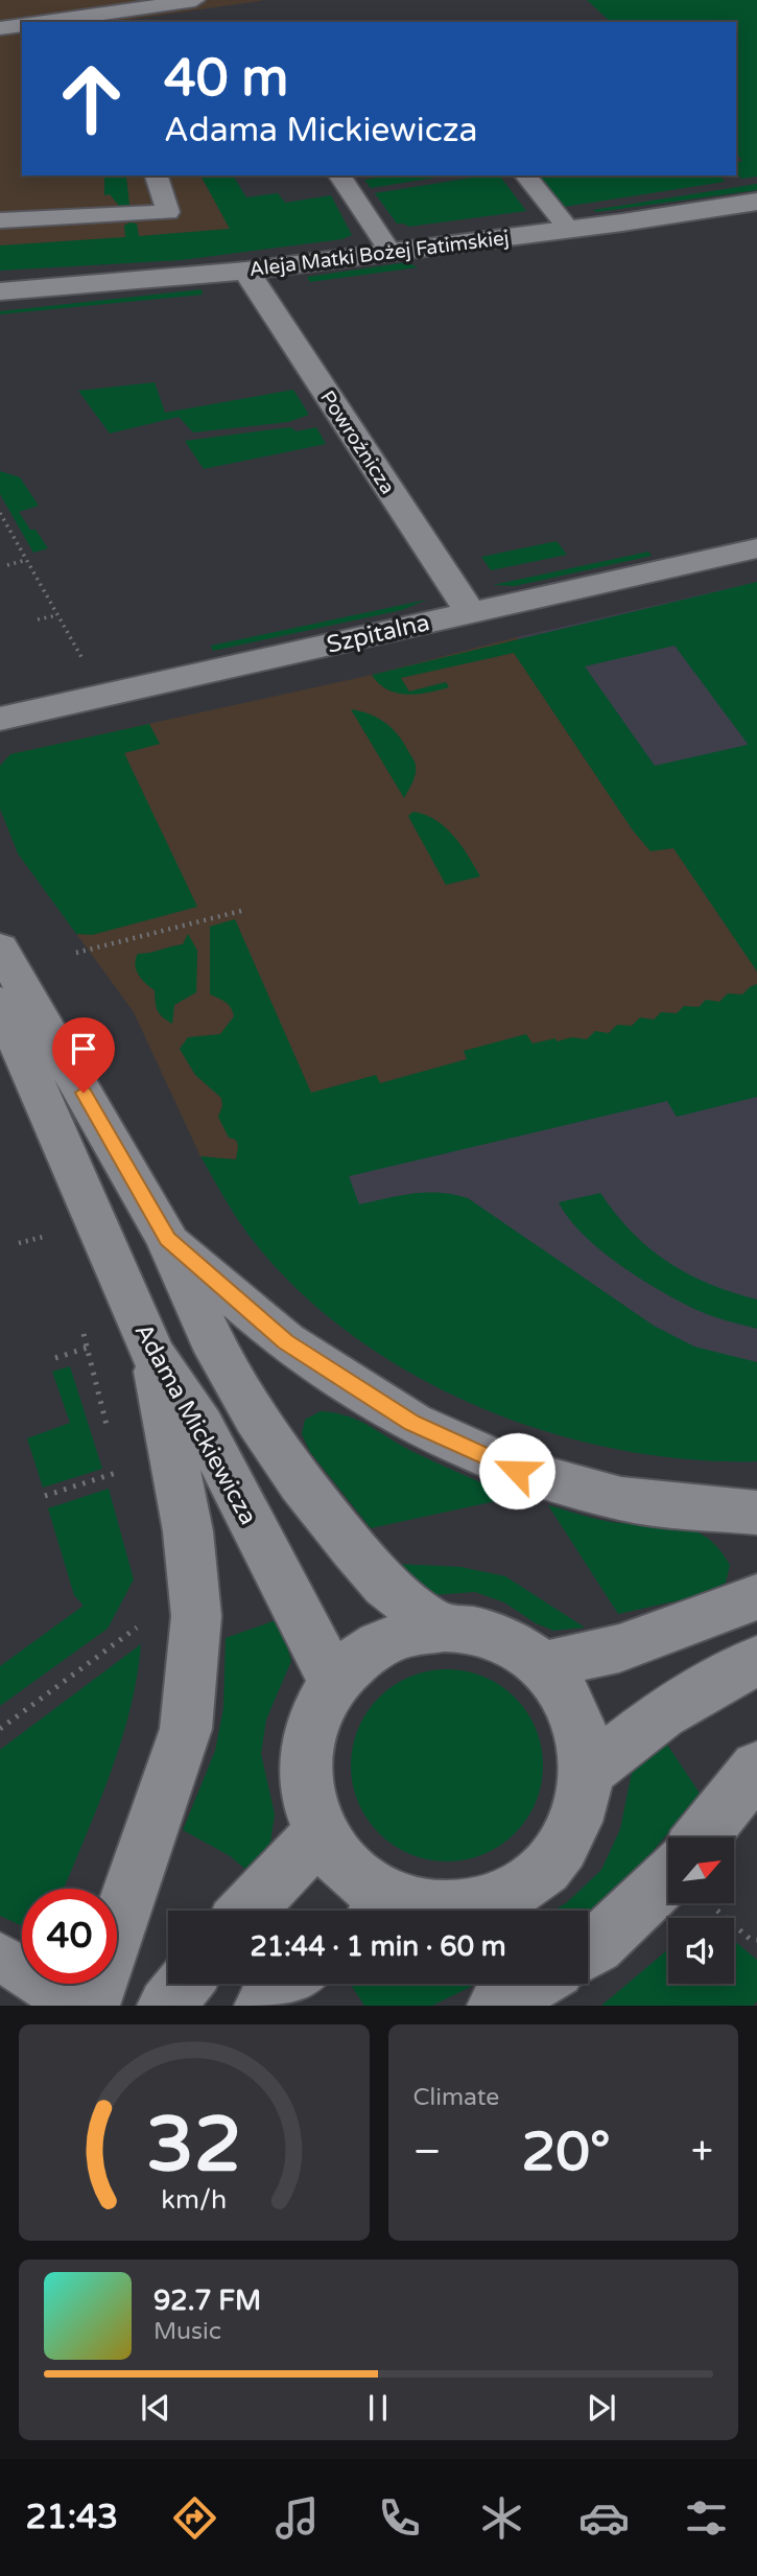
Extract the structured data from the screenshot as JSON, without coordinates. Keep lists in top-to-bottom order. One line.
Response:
{"streets":{"street":["Aleja Matki Bożej Fatimskiej","Powroźnicza","Szpitalna","Adama Mickiewicza"]},"crossings":[["Aleja Matki Bożej Fatimskiej","Powroźnicza"],["Powroźnicza","Szpitalna"]],"north":"top right","page":{"turn":["40 m","Adama Mickiewicza"],"limit":"40","trip":"21:44 · 1 min · 60 m","tile":"Climate","heat":["−","20°","+"],"song":["92.7 FM","Music"],"tabs":"21:43","gauge":["32","km/h"]}}
